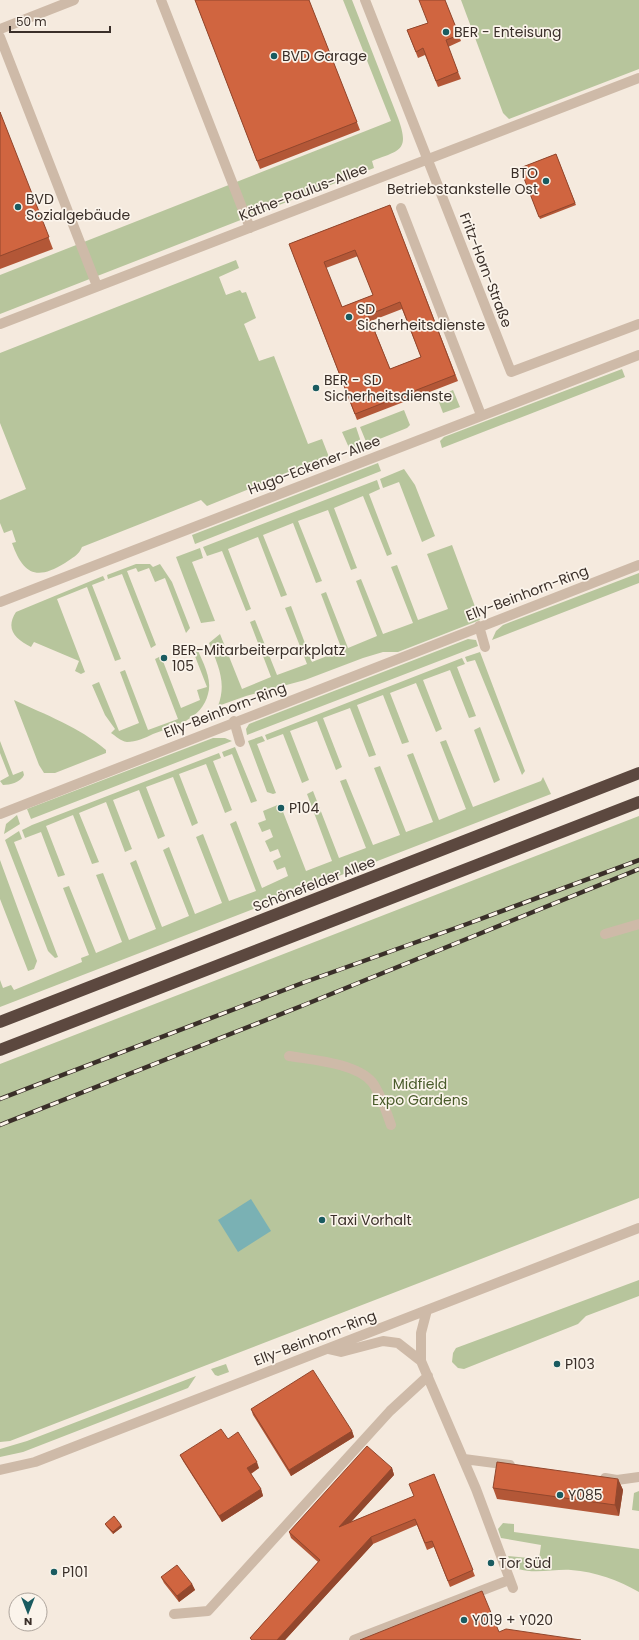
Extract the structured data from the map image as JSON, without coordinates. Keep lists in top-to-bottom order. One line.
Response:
{"streets":{"highway":["Schönefelder Allee"],"street":["Käthe-Paulus-Allee","Fritz-Horn-Straße","Hugo-Eckener-Allee","Elly-Beinhorn-Ring"]},"crossings":[["Käthe-Paulus-Allee","Fritz-Horn-Straße"]],"parks":["Midfield Expo Gardens"],"places":["BER - Enteisung","BVD Garage","BTO Betriebstankstelle Ost","BVD Sozialgebäude","SD Sicherheitsdienste","BER - SD Sicherheitsdienste","BER-Mitarbeiterparkplatz 105","P104","Taxi Vorhalt","P103","Y085","Tor Süd","P101","Y019 + Y020"],"scale_bar":"50 m","north":"bottom"}
